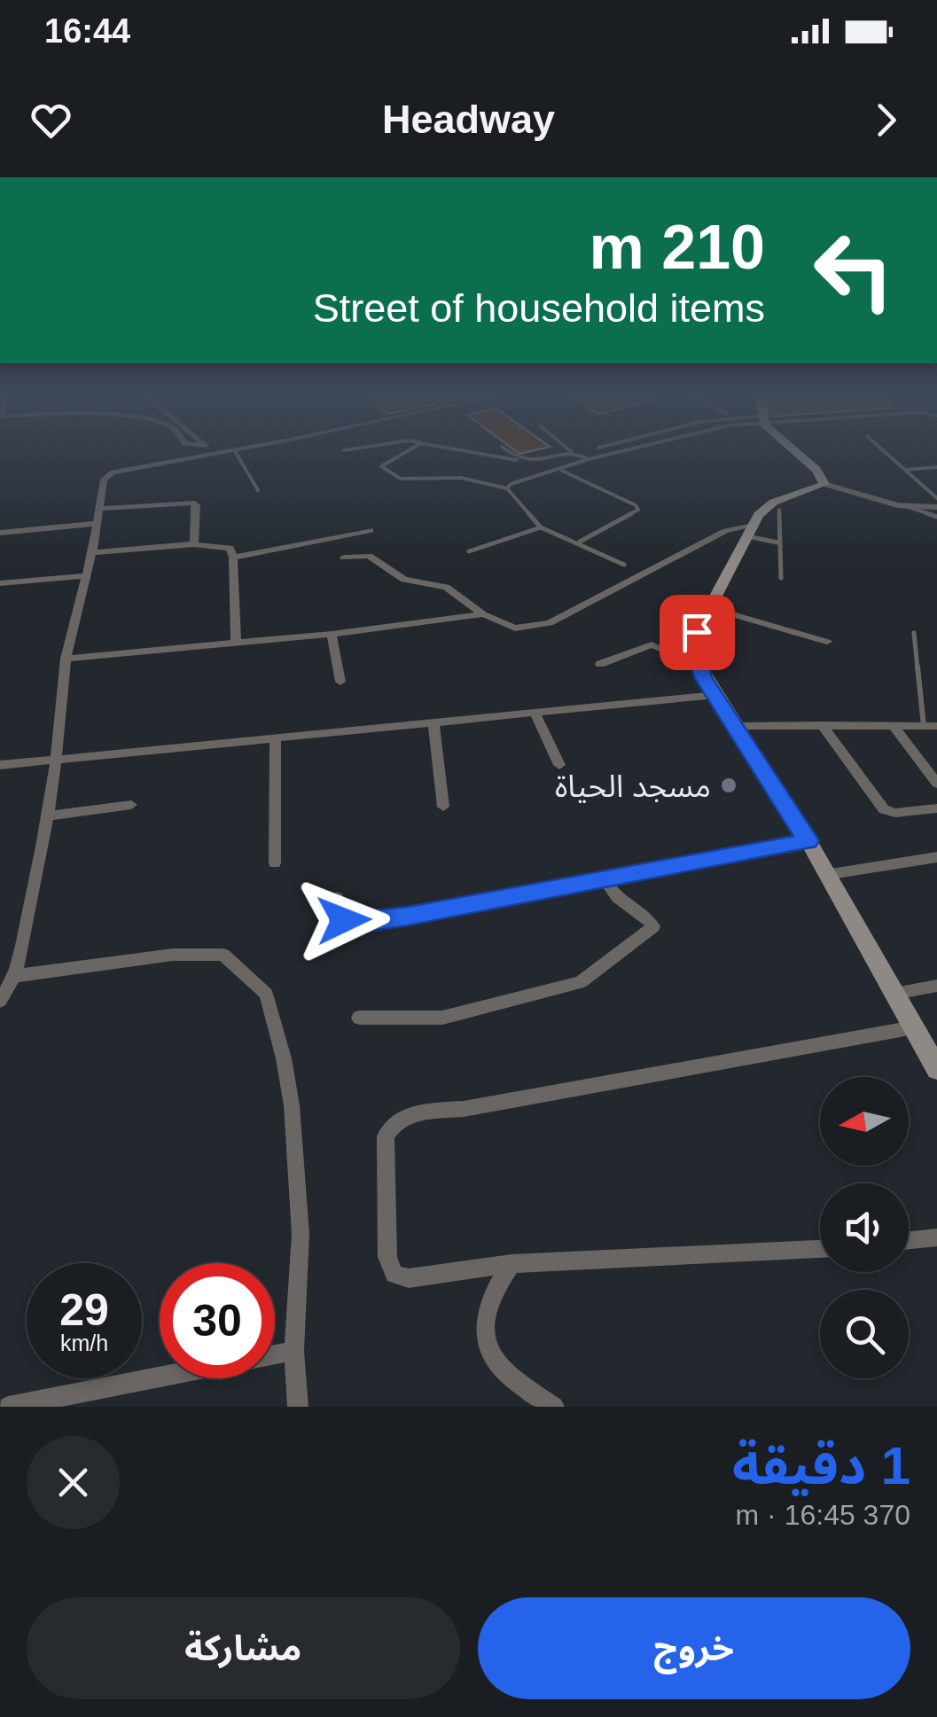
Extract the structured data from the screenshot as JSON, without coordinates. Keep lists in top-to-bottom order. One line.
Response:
{"places":["مسجد الحياة"],"north":"left","page":{"status":"16:44","header":"Headway","turn":["210 m","Street of household items"],"speed":"29 km/h","limit":"30","heading":["1 دقيقة","370 m · 16:45"],"buttons":["خروج","مشاركة"]}}
